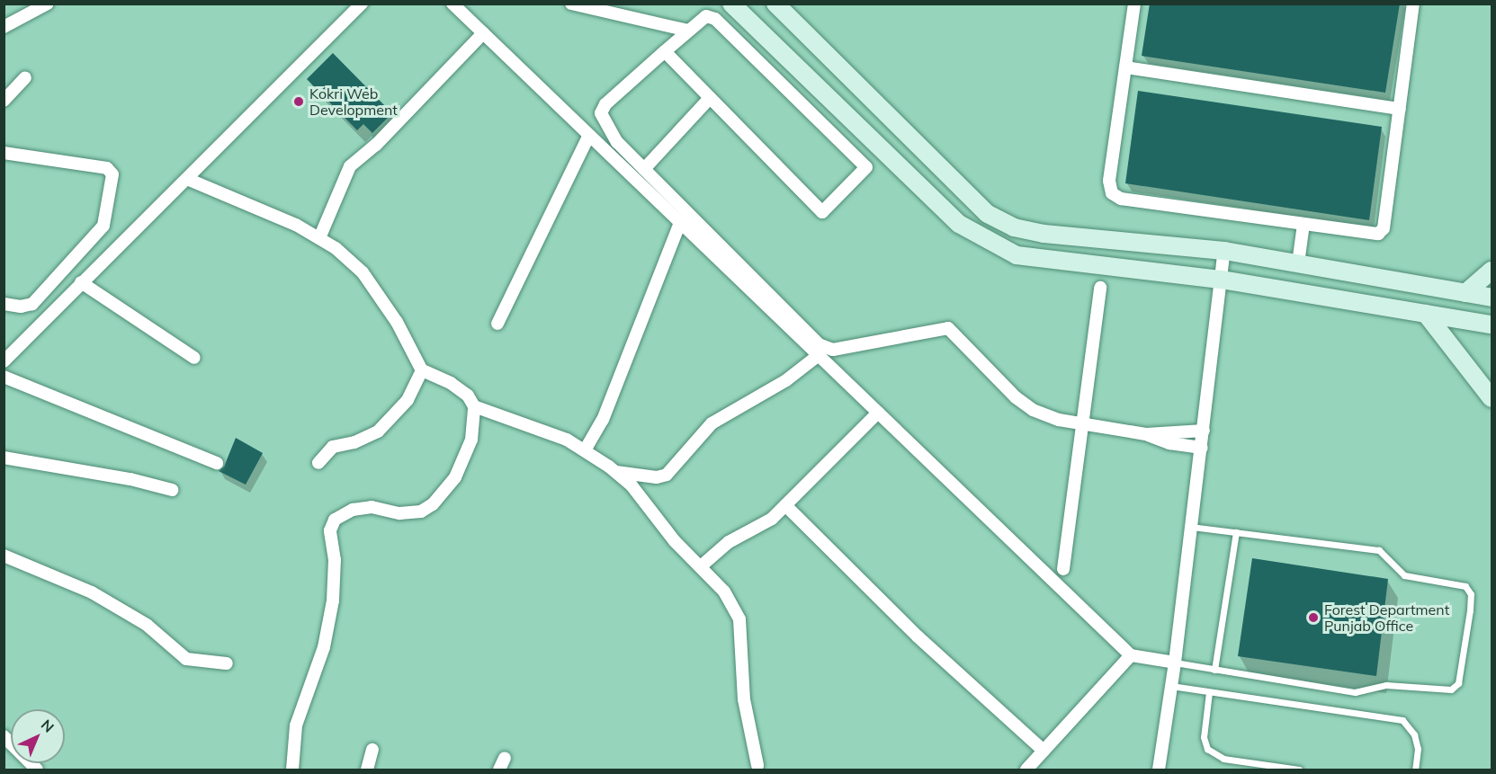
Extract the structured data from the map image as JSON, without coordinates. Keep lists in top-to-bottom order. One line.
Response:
{"places":["Kokri Web Development","Forest Department Punjab Office"],"north":"top right"}
